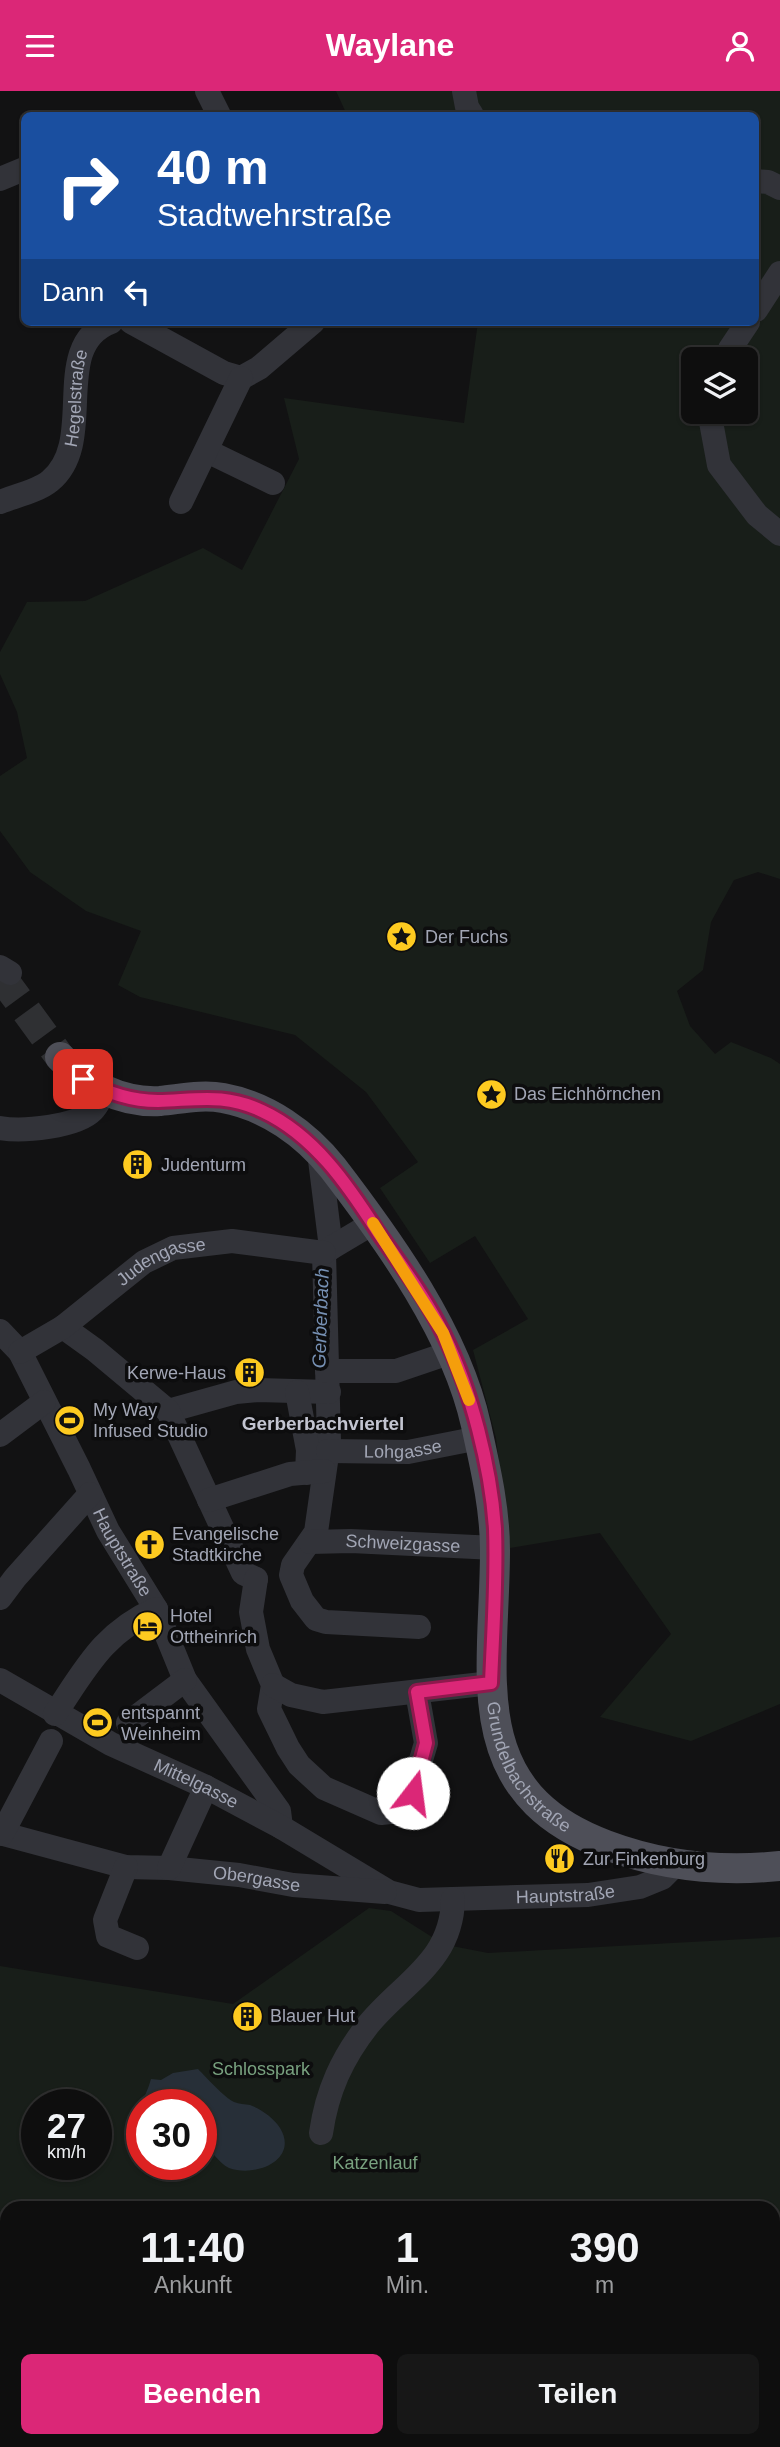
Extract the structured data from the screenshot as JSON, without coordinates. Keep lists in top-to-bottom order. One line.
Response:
{"streets":{"main road":["Grundelbachstraße"],"street":["Hegelstraße","Judengasse","Lohgasse","Schweizgasse","Hauptstraße","Mittelgasse","Obergasse"]},"crossings":[["Judengasse","Hauptstraße"],["Lohgasse","Grundelbachstraße"],["Schweizgasse","Grundelbachstraße"],["Hauptstraße","Grundelbachstraße"],["Hauptstraße","Mittelgasse"],["Hauptstraße","Obergasse"]],"districts":["Gerberbachviertel"],"water":["Gerberbach"],"parks":["Schlosspark","Katzenlauf"],"places":{"place":["Der Fuchs","Das Eichhörnchen"],"building":["Judenturm","Kerwe-Haus","Blauer Hut"],"sports":["My Way Infused Studio","entspannt Weinheim"],"church":["Evangelische Stadtkirche"],"hotel":["Hotel Ottheinrich"],"restaurant":["Zur Finkenburg"]},"page":{"header":"Waylane","turn":["40 m","Stadtwehrstraße"],"then":"Dann","speed":"27 km/h","limit":"30","eta":["11:40","Ankunft","1","Min.","390","m"],"buttons":["Beenden","Teilen"]}}
